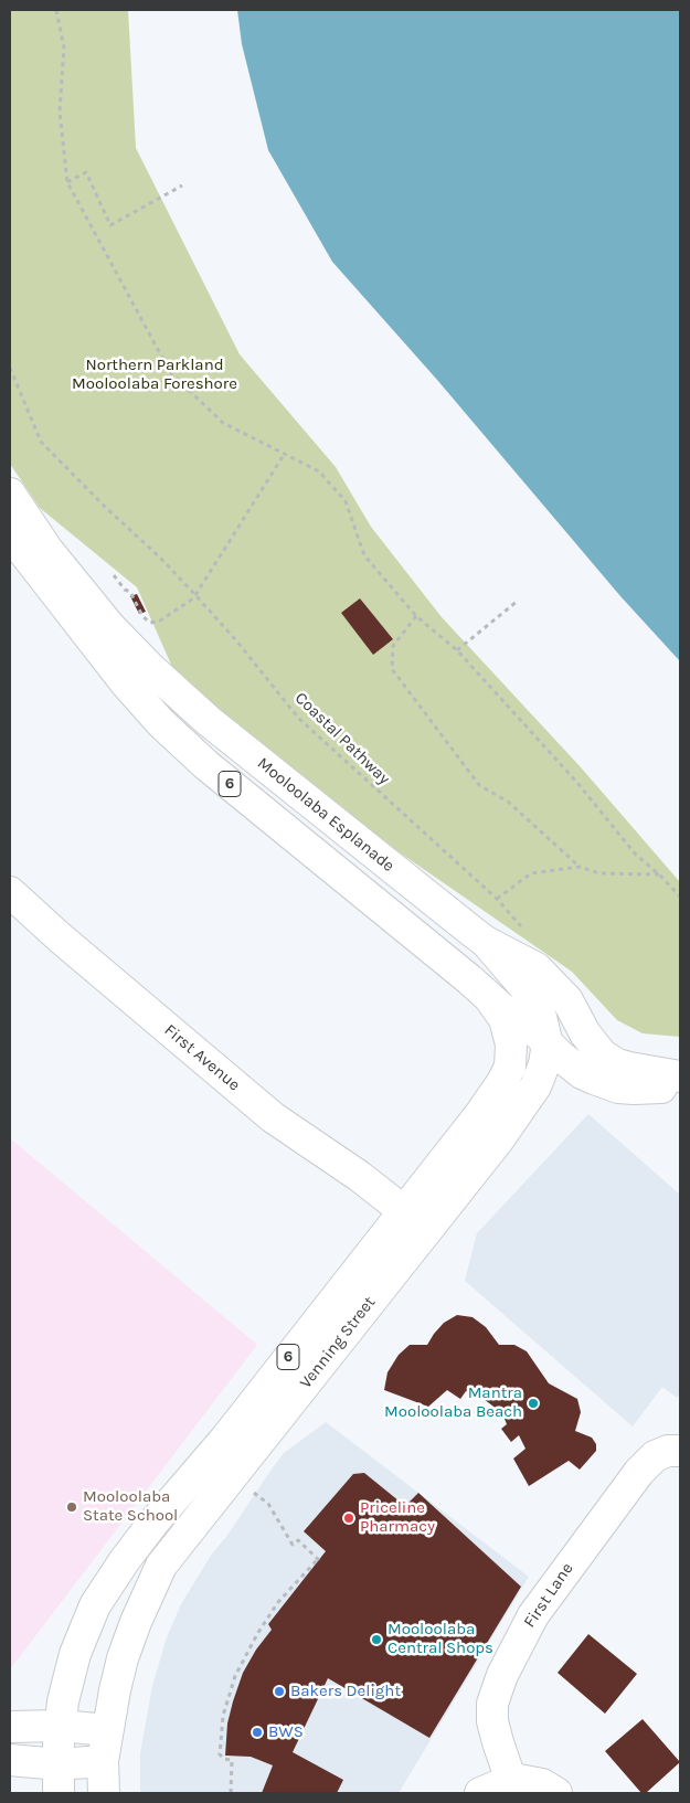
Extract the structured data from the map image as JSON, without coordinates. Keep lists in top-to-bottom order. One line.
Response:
{"streets":{"main road":["6","Mooloolaba Esplanade","First Avenue","Venning Street","First Lane"],"path":["Coastal Pathway"]},"crossings":[["6","Venning Street"],["Mooloolaba Esplanade","Venning Street"],["First Avenue","Venning Street"]],"parks":["Northern Parkland Mooloolaba Foreshore"],"places":["Mantra Mooloolaba Beach","Mooloolaba State School","Priceline Pharmacy","Mooloolaba Central Shops","Bakers Delight","BWS"]}
